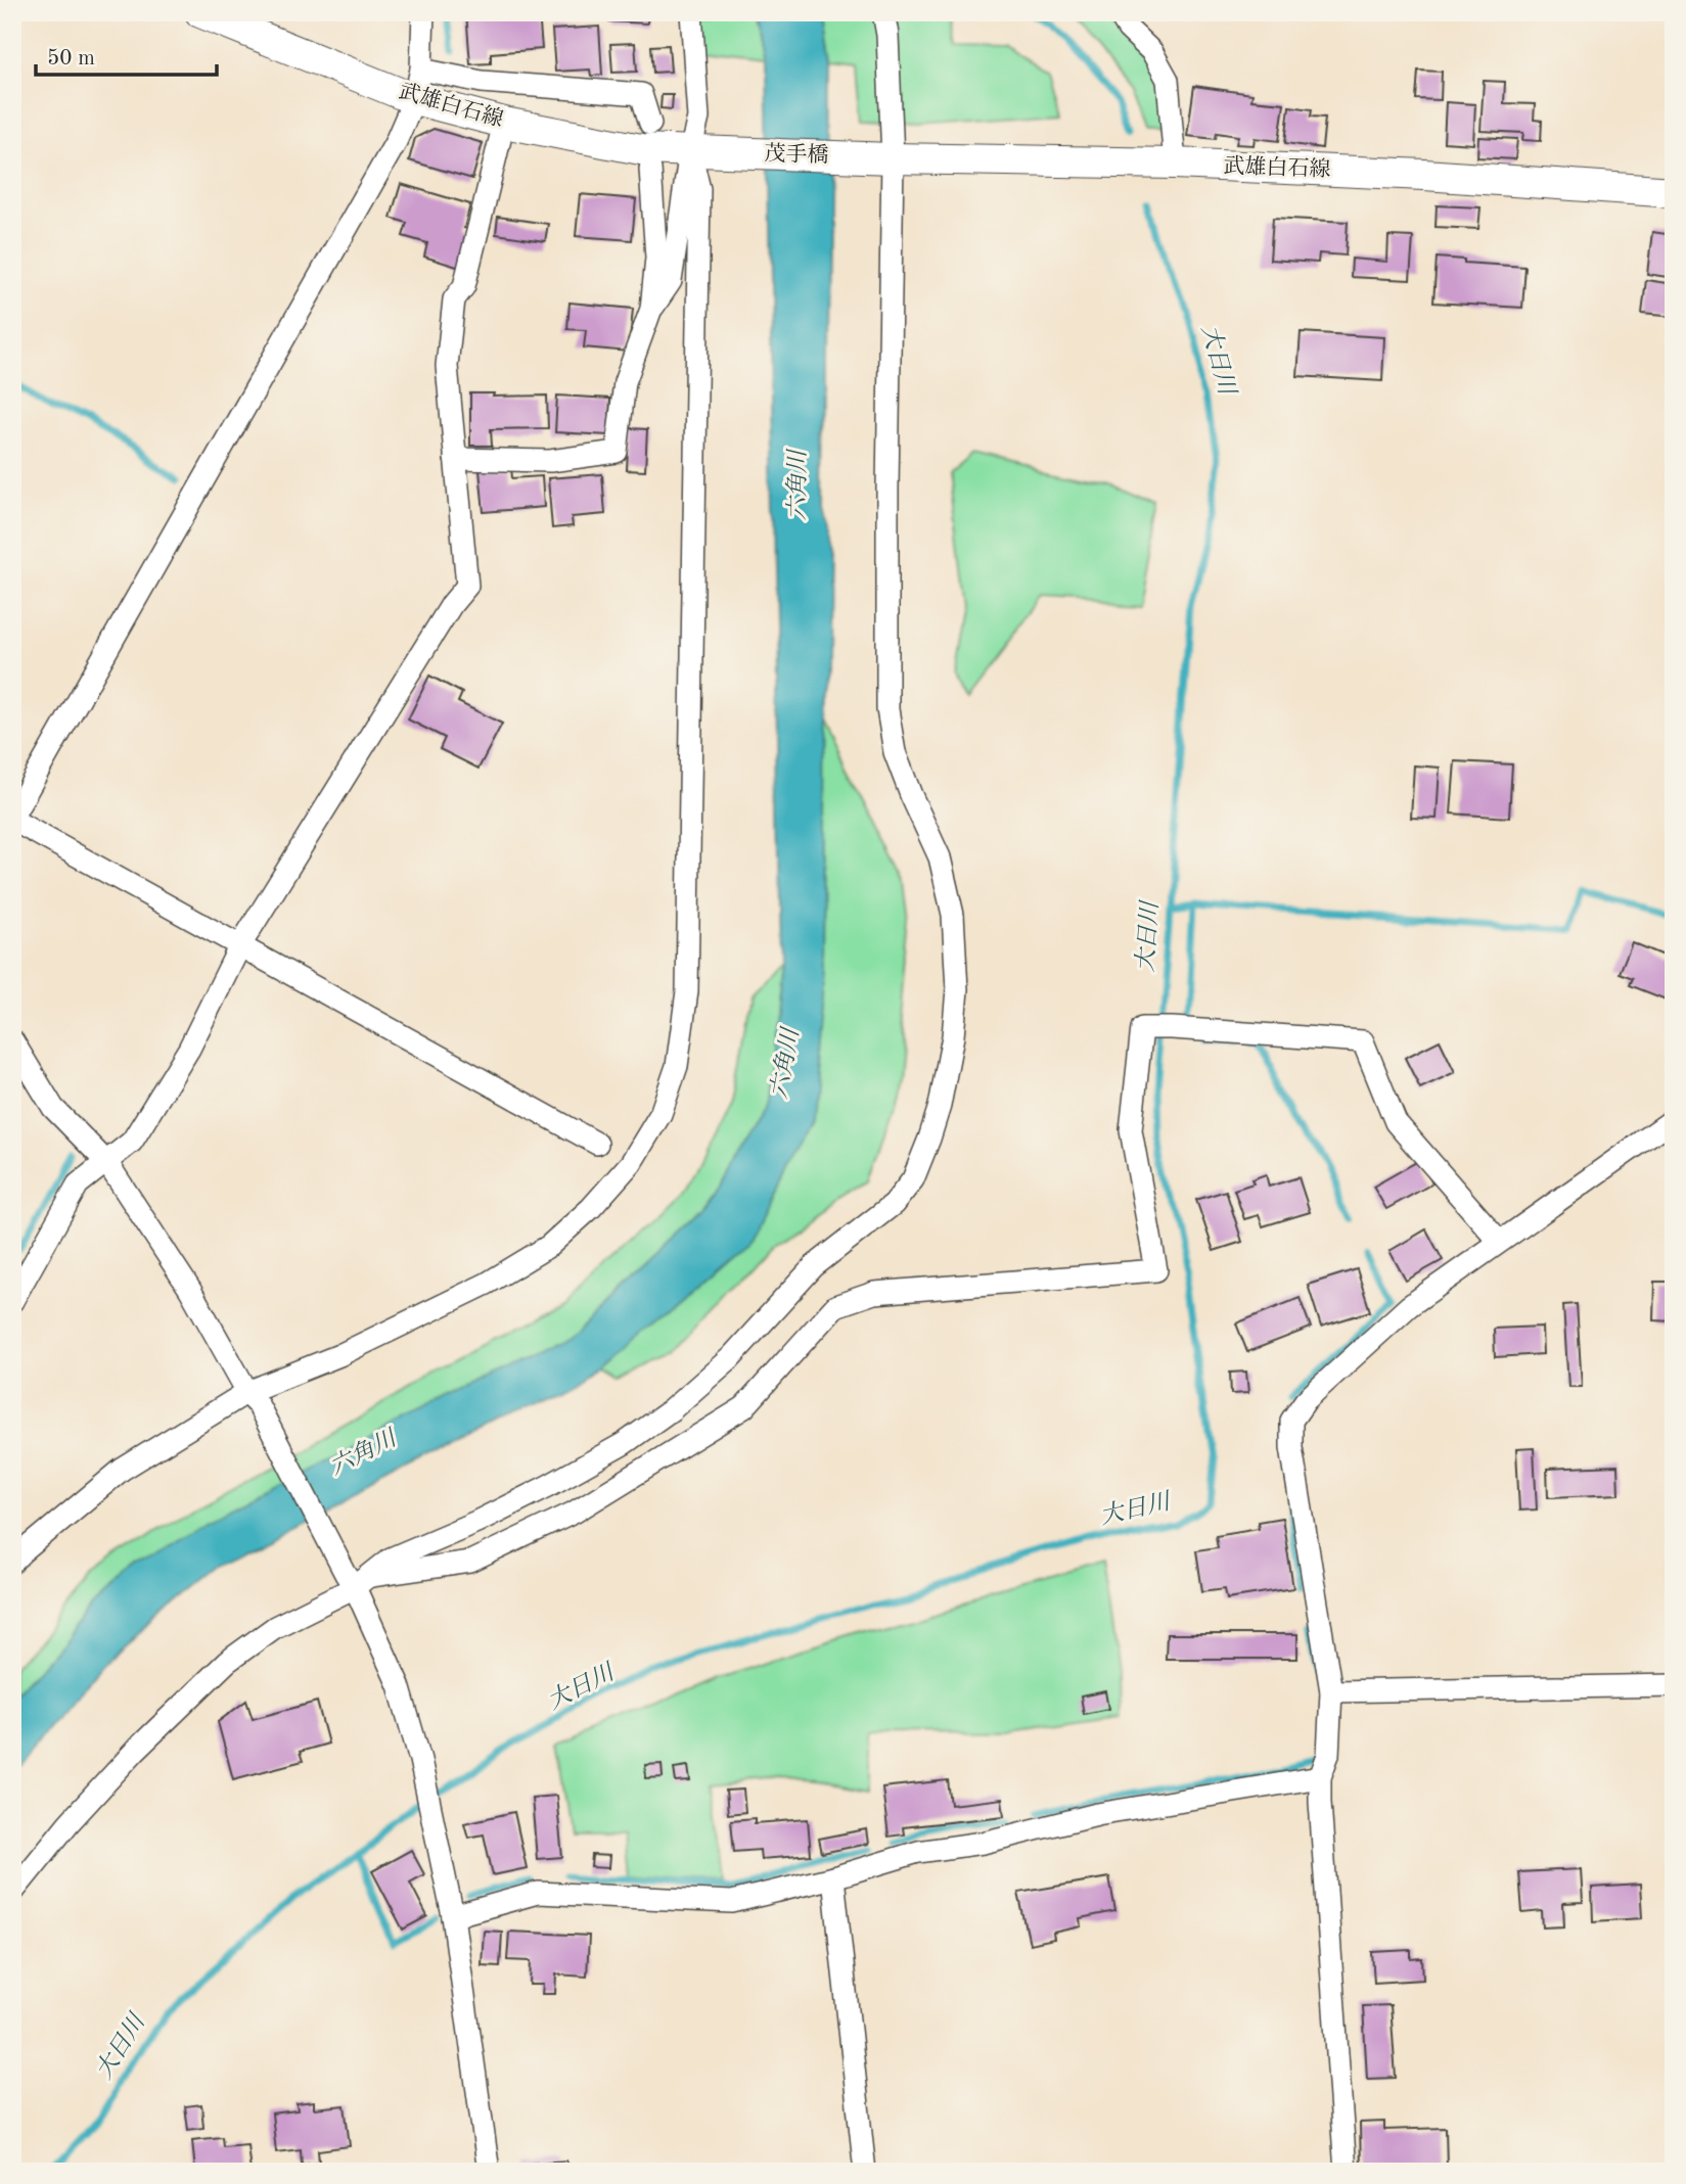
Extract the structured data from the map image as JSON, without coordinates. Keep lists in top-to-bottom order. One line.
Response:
{"streets":{"main road":["武雄白石線","茂手橋"]},"crossings":[["武雄白石線","茂手橋"]],"water":["大日川","六角川"],"scale_bar":"50 m"}
